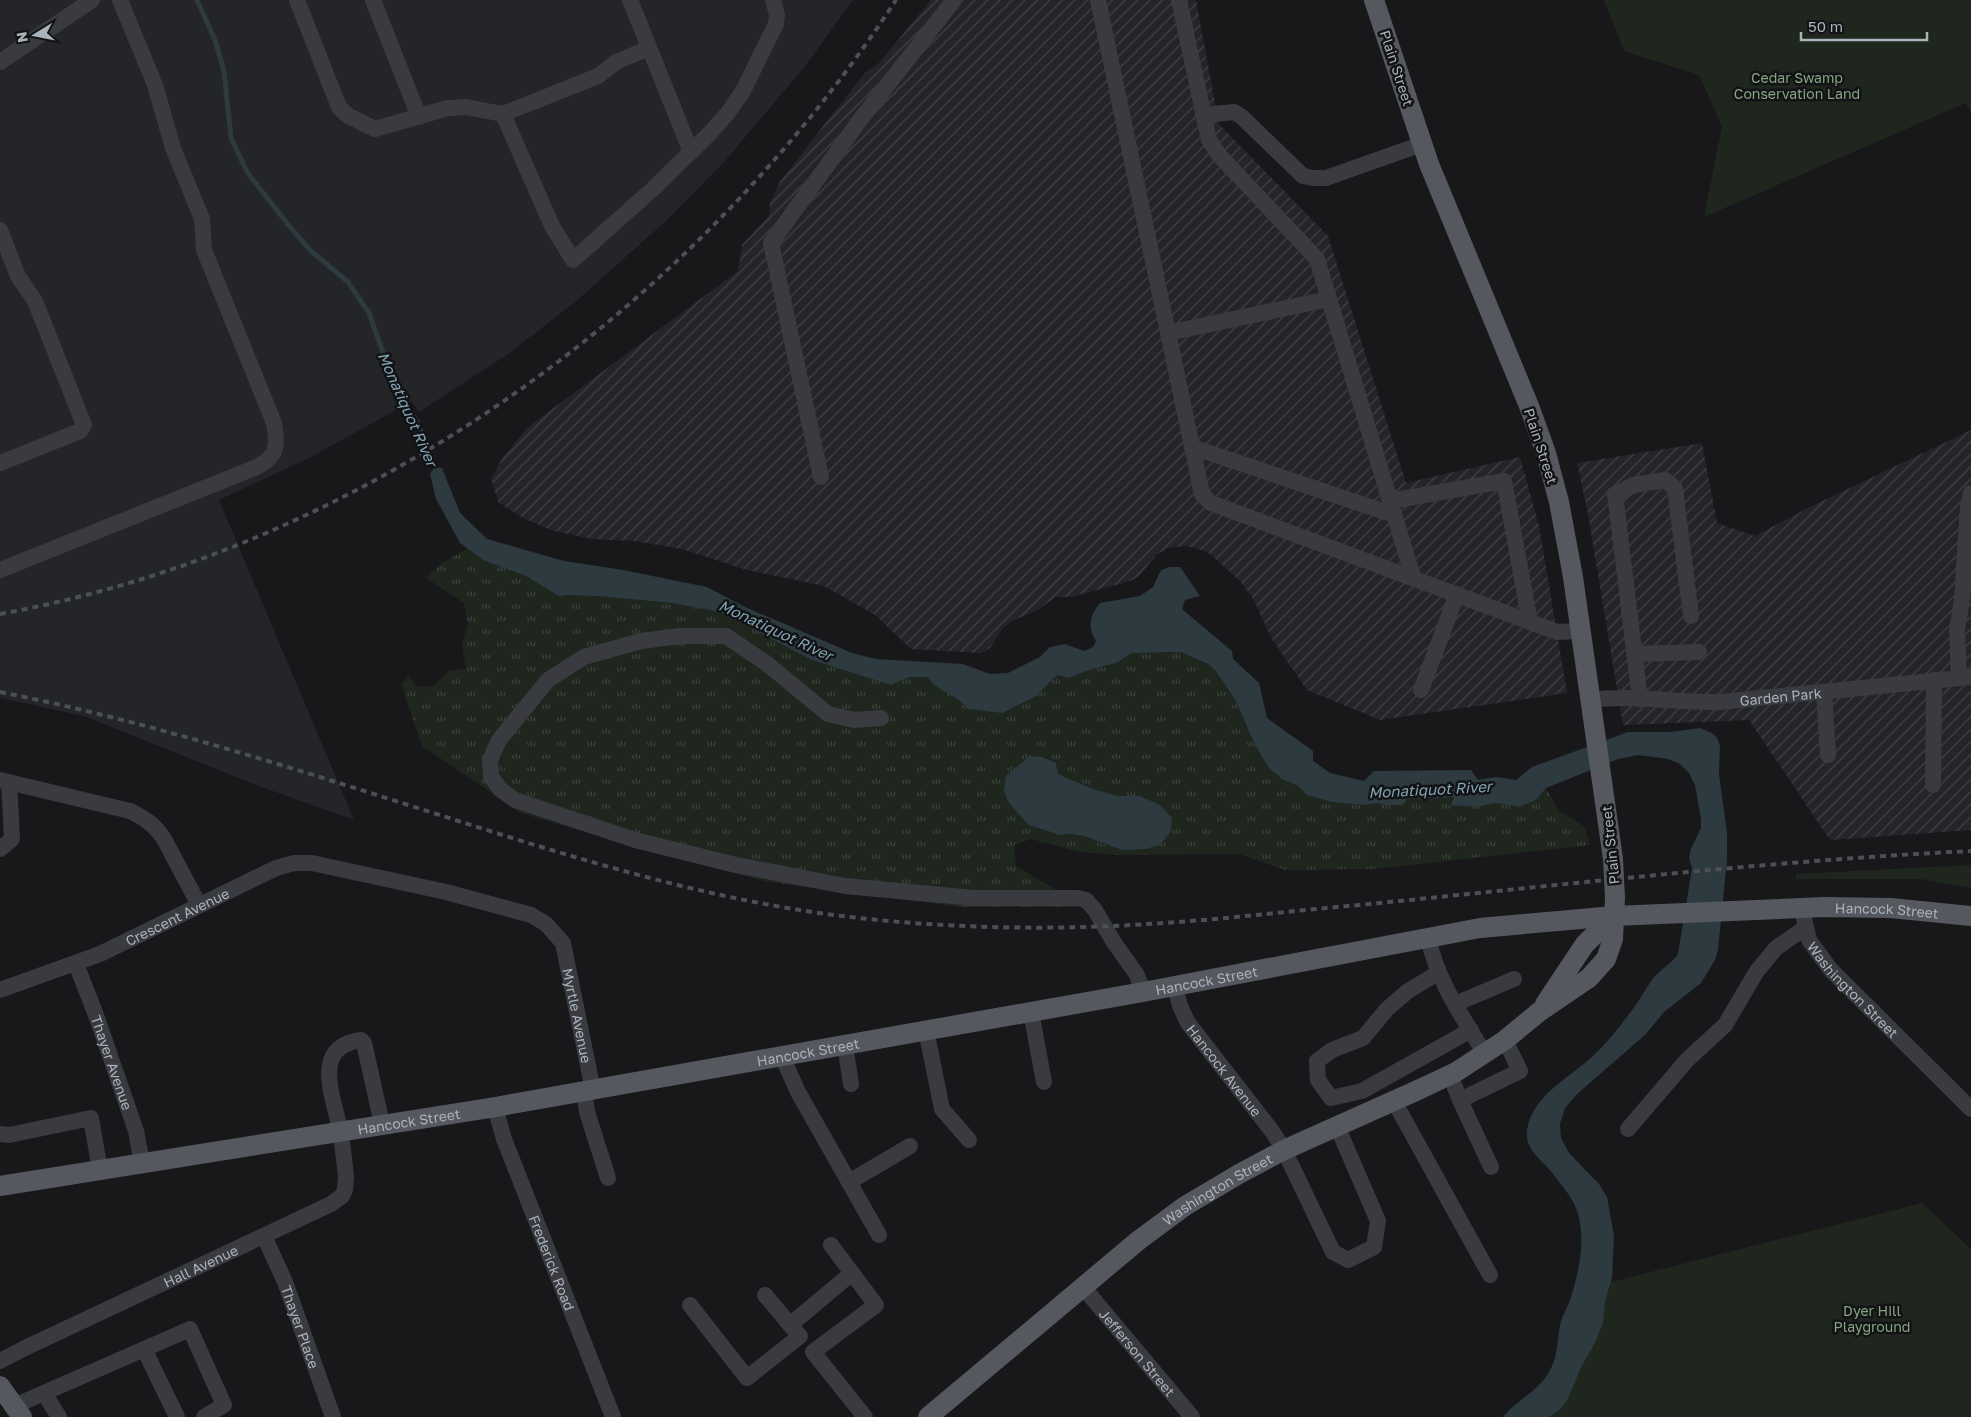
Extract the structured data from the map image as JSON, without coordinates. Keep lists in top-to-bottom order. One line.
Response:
{"streets":{"main road":["Plain Street","Hancock Street","Washington Street"],"street":["Garden Park","Crescent Avenue","Myrtle Avenue","Thayer Avenue","Hancock Avenue","Frederick Road","Hall Avenue","Thayer Place","Jefferson Street"]},"crossings":[["Plain Street","Garden Park"],["Plain Street","Hancock Street"],["Plain Street","Washington Street"],["Hancock Street","Washington Street"],["Hancock Street","Myrtle Avenue"],["Hancock Street","Thayer Avenue"],["Hancock Street","Hancock Avenue"],["Hancock Street","Frederick Road"],["Hancock Street","Hall Avenue"],["Crescent Avenue","Myrtle Avenue"],["Crescent Avenue","Thayer Avenue"],["Washington Street","Hancock Avenue"],["Washington Street","Jefferson Street"],["Hall Avenue","Thayer Place"]],"water":["Monatiquot River"],"parks":["Cedar Swamp Conservation Land","Dyer Hill Playground"],"scale_bar":"50 m","north":"left"}
